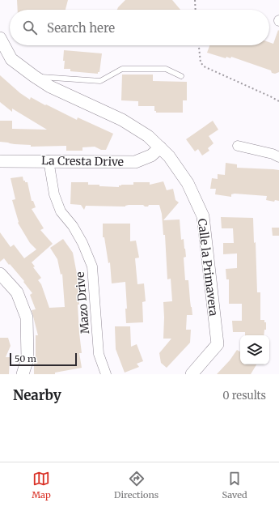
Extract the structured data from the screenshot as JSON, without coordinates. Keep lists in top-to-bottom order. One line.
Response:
{"streets":{"street":["La Cresta Drive","Calle la Primavera","Mazo Drive"]},"crossings":[["La Cresta Drive","Calle la Primavera"],["La Cresta Drive","Mazo Drive"]],"scale_bar":"50 m","page":{"search":"Search here","scale":"50 m","heading":["Nearby","0 results"],"nav":["Map","Directions","Saved"]}}
